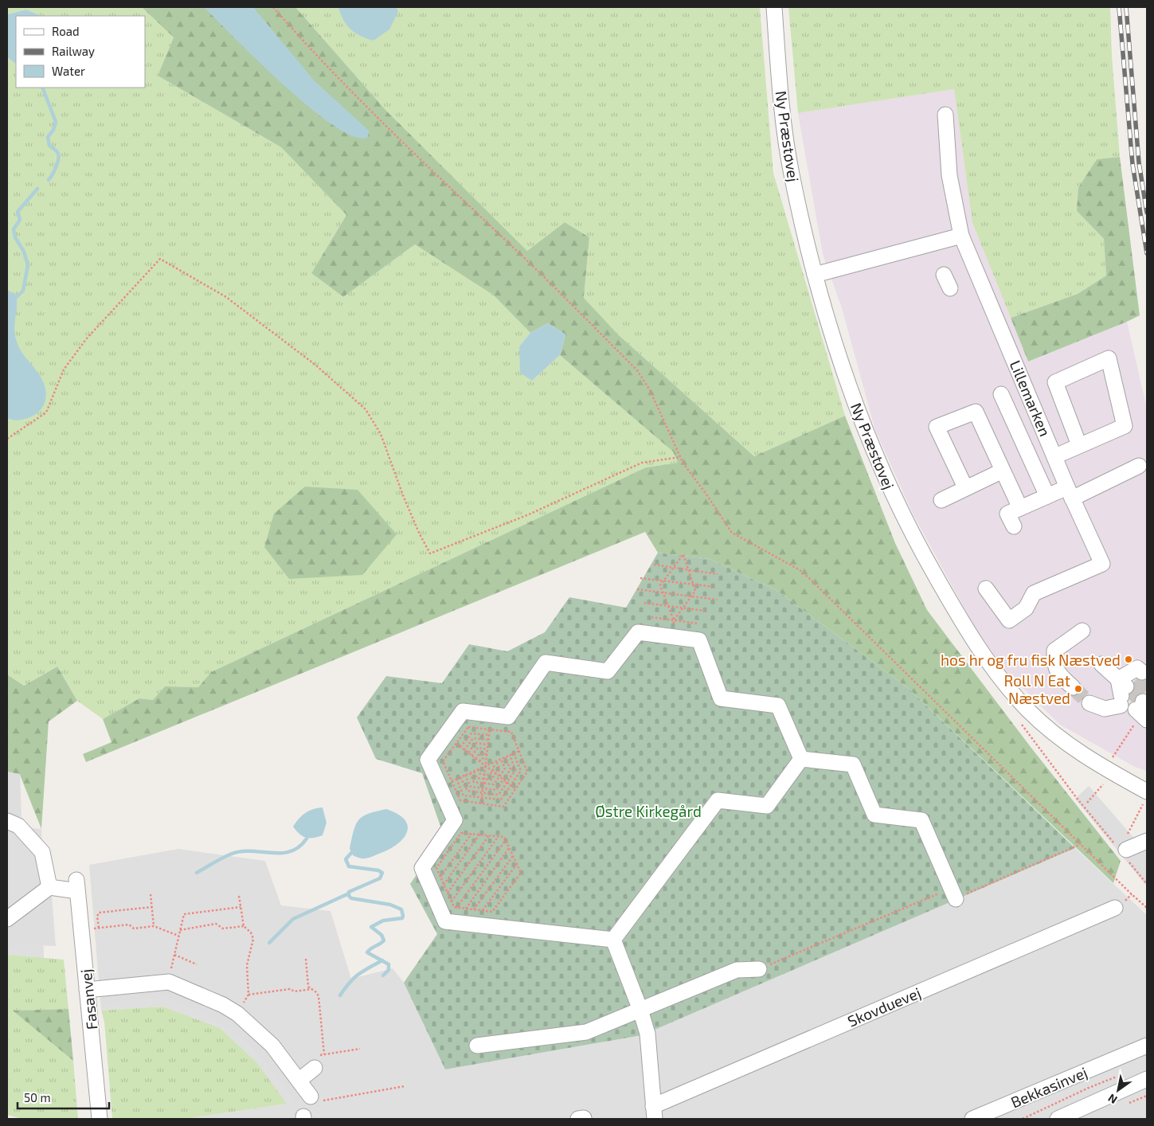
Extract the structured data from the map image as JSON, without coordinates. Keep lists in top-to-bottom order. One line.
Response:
{"streets":{"street":["Ny Præstøvej","Lillemarken","Fasanvej","Skovduevej","Bekkasinvej"]},"parks":["Østre Kirkegård"],"places":["hos hr og fru fisk Næstved","Roll N Eat Næstved"],"legend":["Road","Railway","Water"],"scale_bar":"50 m","north":"bottom left"}
